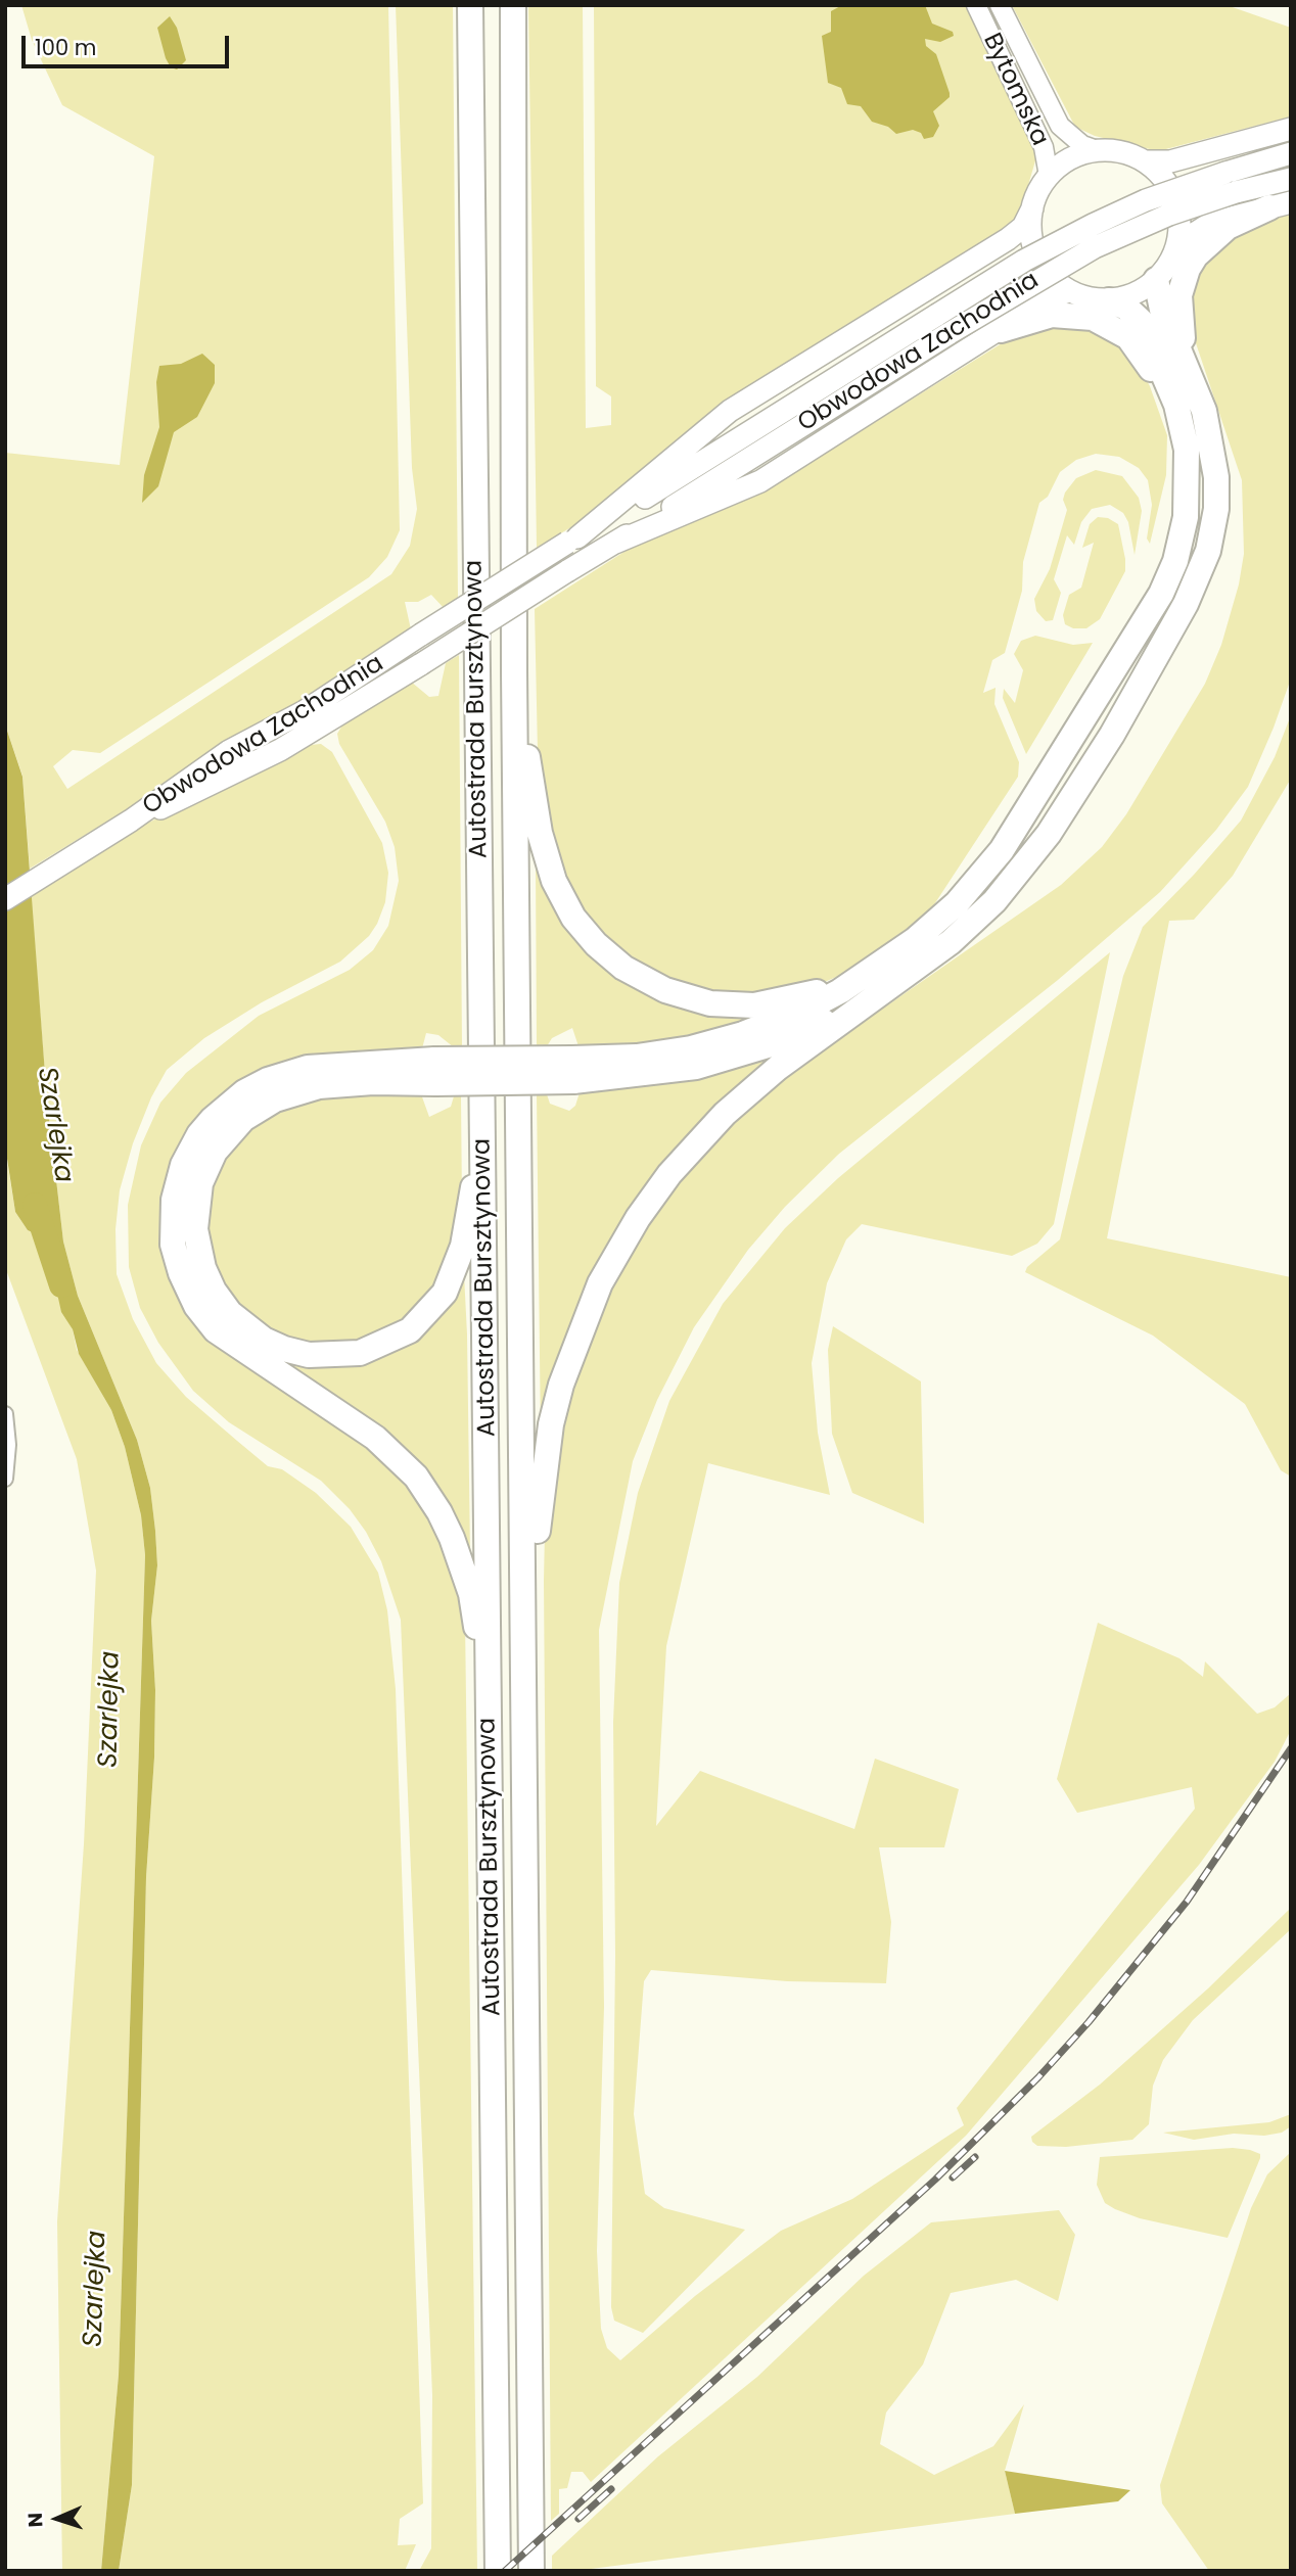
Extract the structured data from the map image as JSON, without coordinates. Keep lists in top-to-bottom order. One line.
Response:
{"streets":{"highway":["Autostrada Bursztynowa"],"main road":["Obwodowa Zachodnia"],"street":["Bytomska"]},"water":["Szarlejka"],"scale_bar":"100 m","north":"left"}
